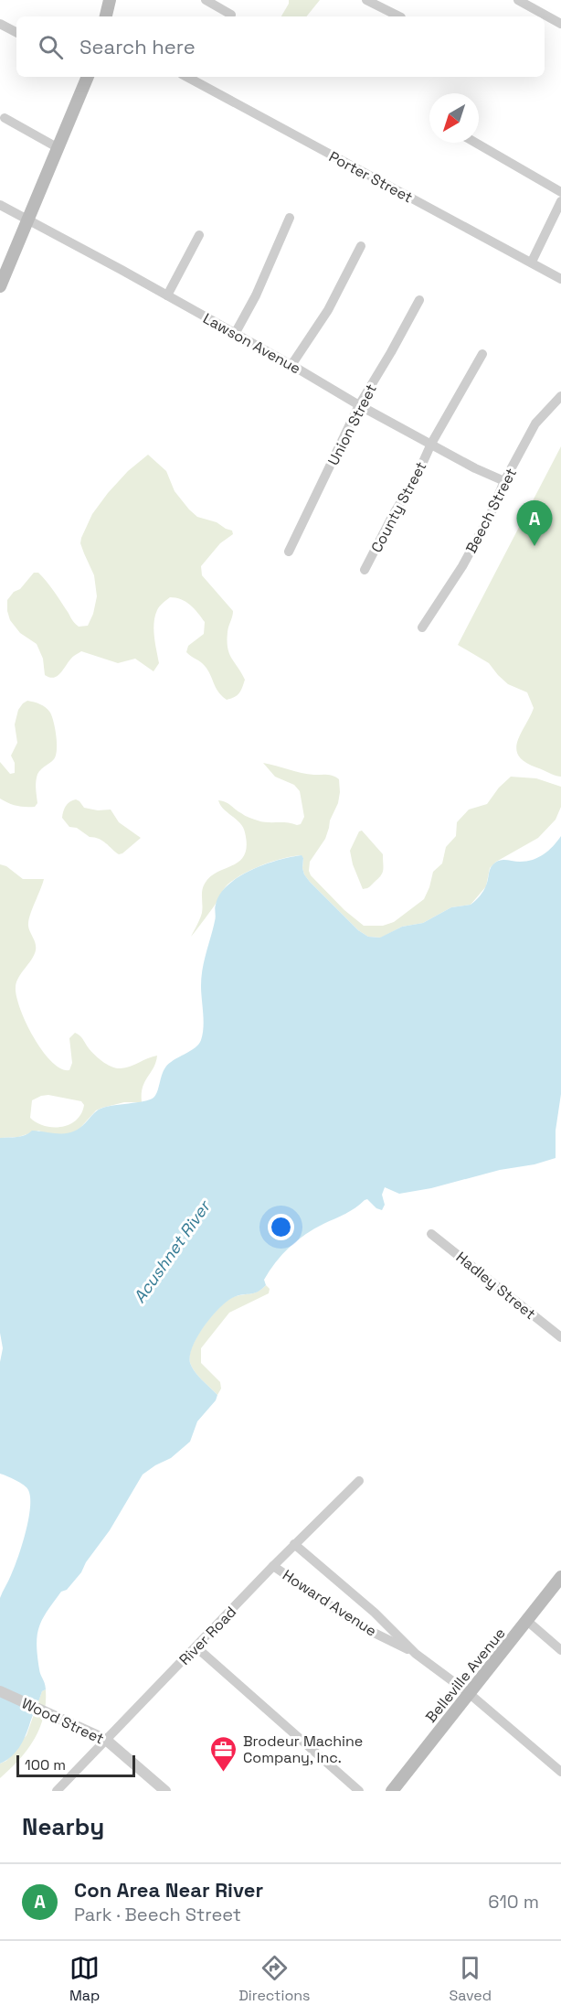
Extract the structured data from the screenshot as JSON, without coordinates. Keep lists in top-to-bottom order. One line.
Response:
{"streets":{"main road":["Belleville Avenue"],"street":["Porter Street","Lawson Avenue","Union Street","County Street","Beech Street","Hadley Street","Howard Avenue","River Road","Wood Street"]},"crossings":[["Lawson Avenue","Union Street"],["Lawson Avenue","County Street"],["Lawson Avenue","Beech Street"],["Howard Avenue","River Road"],["Howard Avenue","Belleville Avenue"],["River Road","Wood Street"]],"water":["Acushnet River"],"places":{"office":["Brodeur Machine Company, Inc."]},"scale_bar":"100 m","north":"bottom left","page":{"search":"Search here","pins":"A","scale":"100 m","heading":"Nearby","list":[{"mark":"A","name":"Con Area Near River","note":"Park · Beech Street","value":"610 m"}],"nav":["Map","Directions","Saved"]}}
